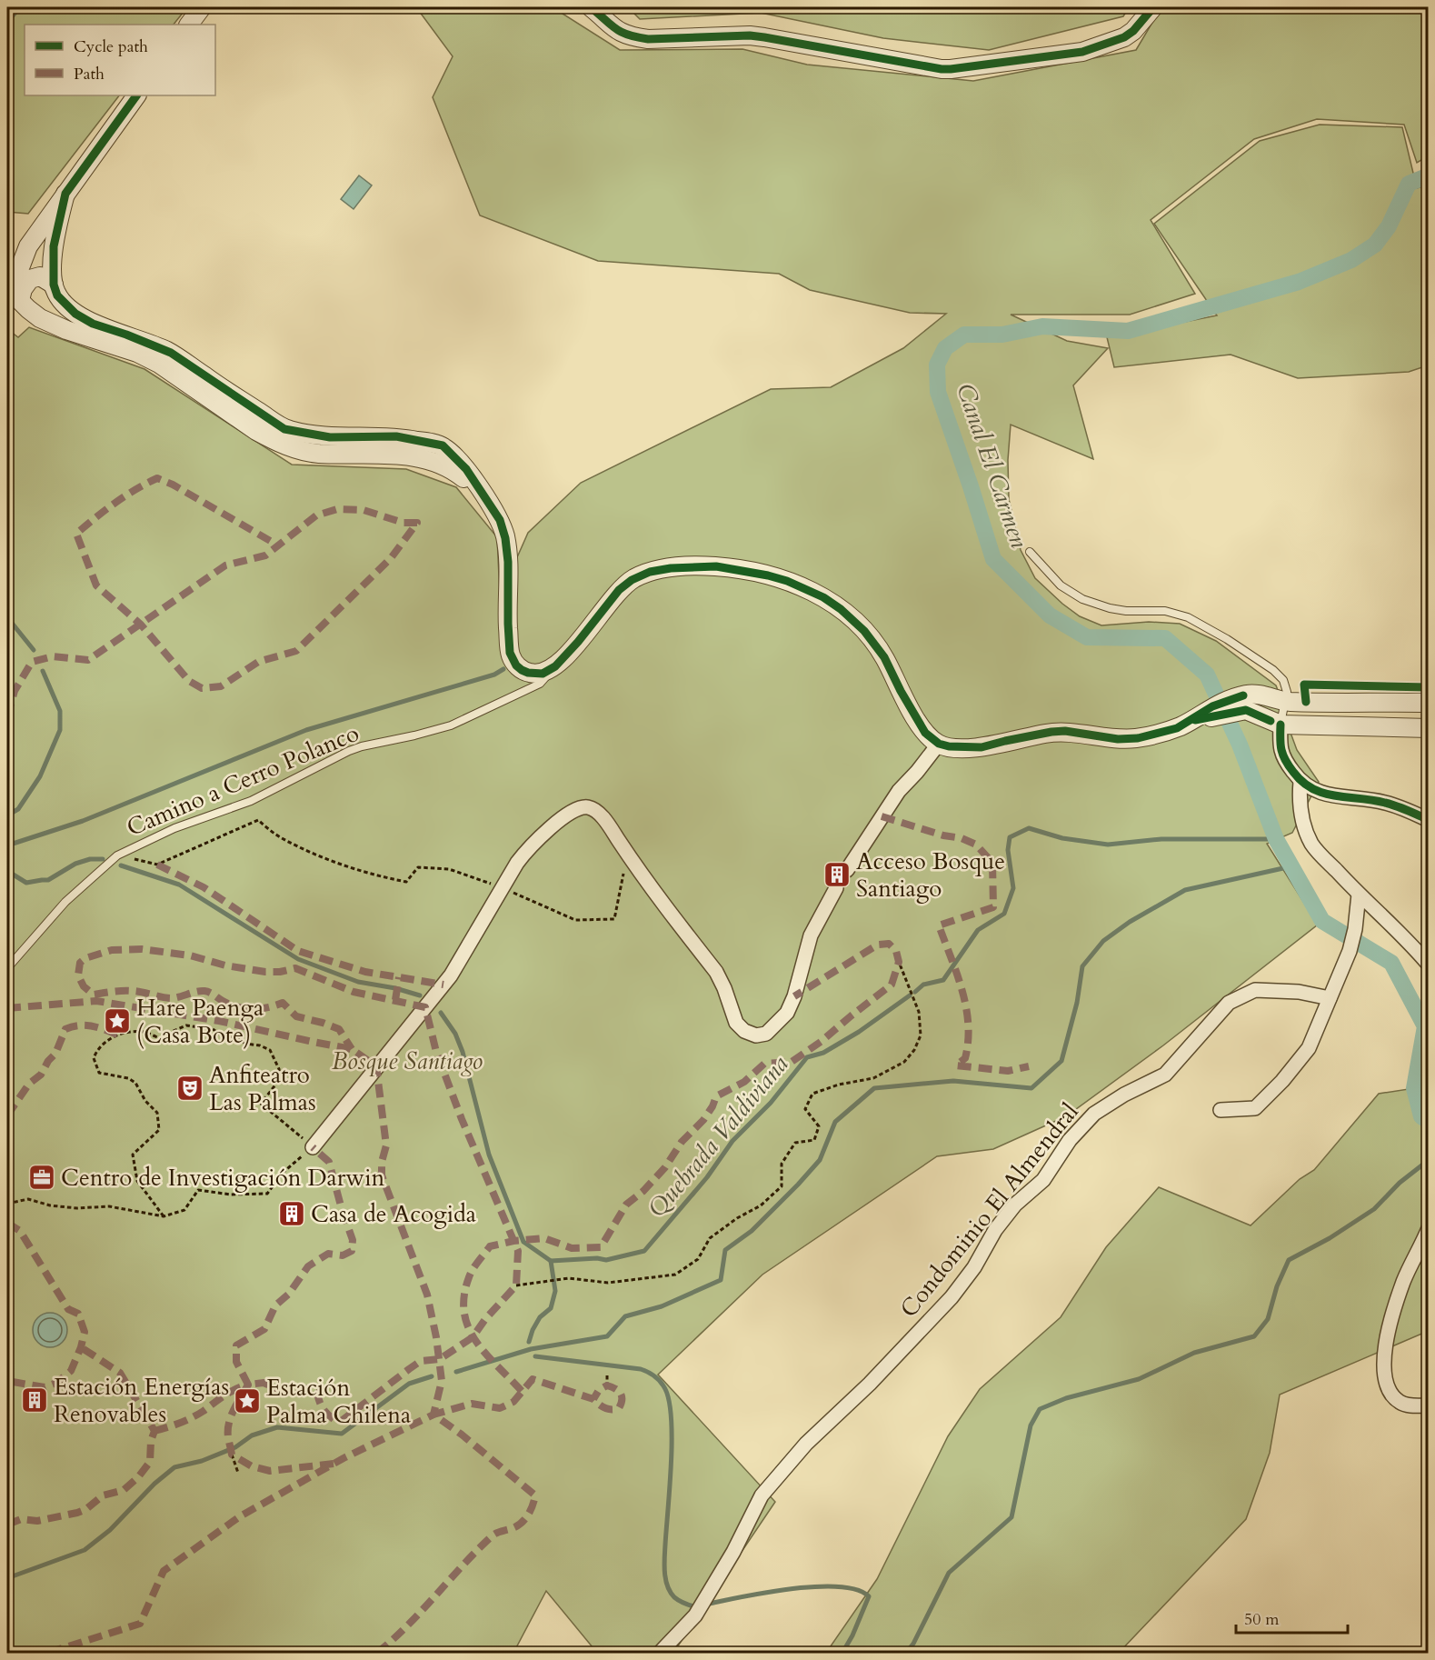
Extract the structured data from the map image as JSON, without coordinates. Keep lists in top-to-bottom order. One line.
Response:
{"streets":{"street":["Condominio El Almendral"],"lane":["Camino a Cerro Polanco"]},"water":["Canal El Carmen","Quebrada Valdiviana"],"parks":["Bosque Santiago"],"places":{"building":["Acceso Bosque Santiago","Casa de Acogida","Estación Energías Renovables"],"place":["Hare Paenga (Casa Bote)","Estación Palma Chilena"],"theatre":["Anfiteatro Las Palmas"],"office":["Centro de Investigación Darwin"]},"legend":["Cycle path","Path"],"scale_bar":"50 m"}
